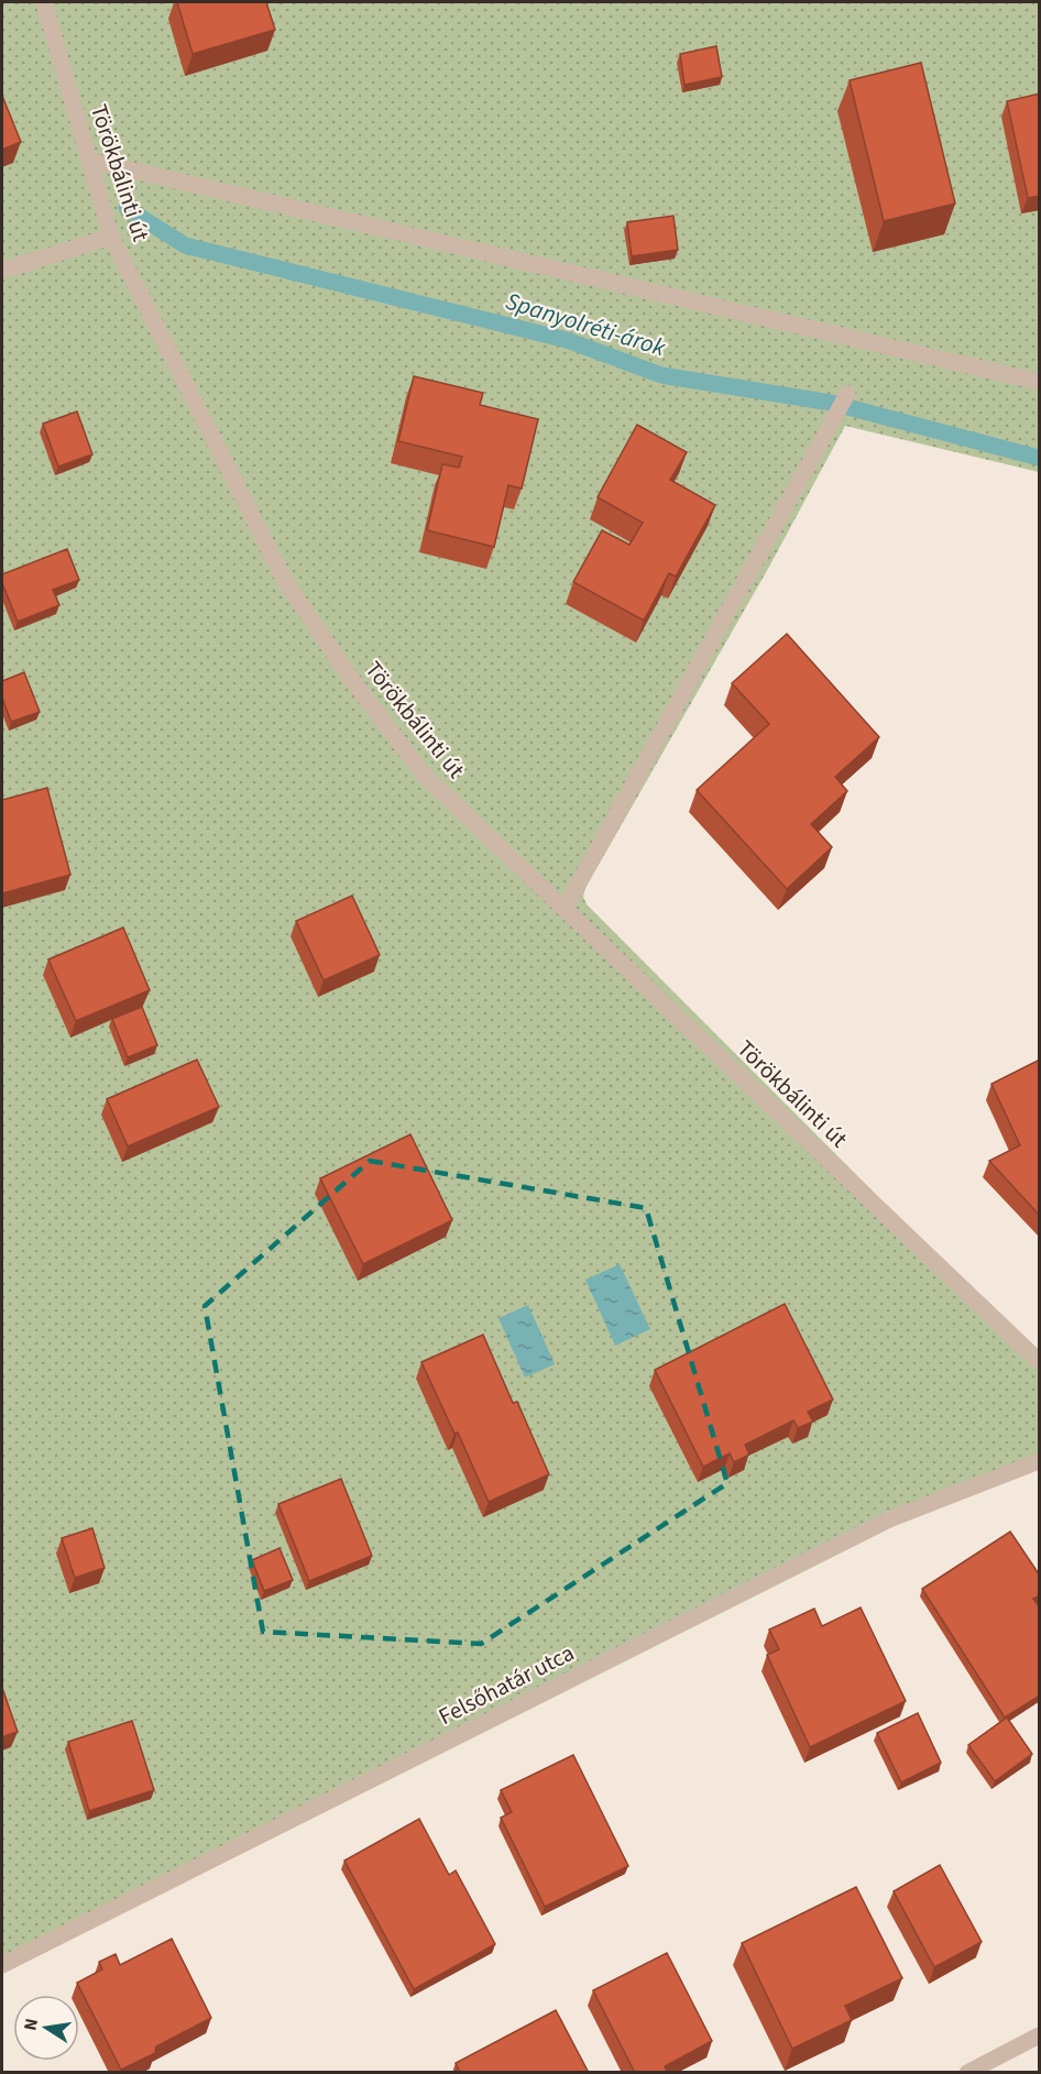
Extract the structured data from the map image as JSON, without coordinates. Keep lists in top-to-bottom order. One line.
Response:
{"streets":{"street":["Törökbálinti út","Felsőhatár utca"]},"water":["Spanyolréti-árok"],"north":"left"}
